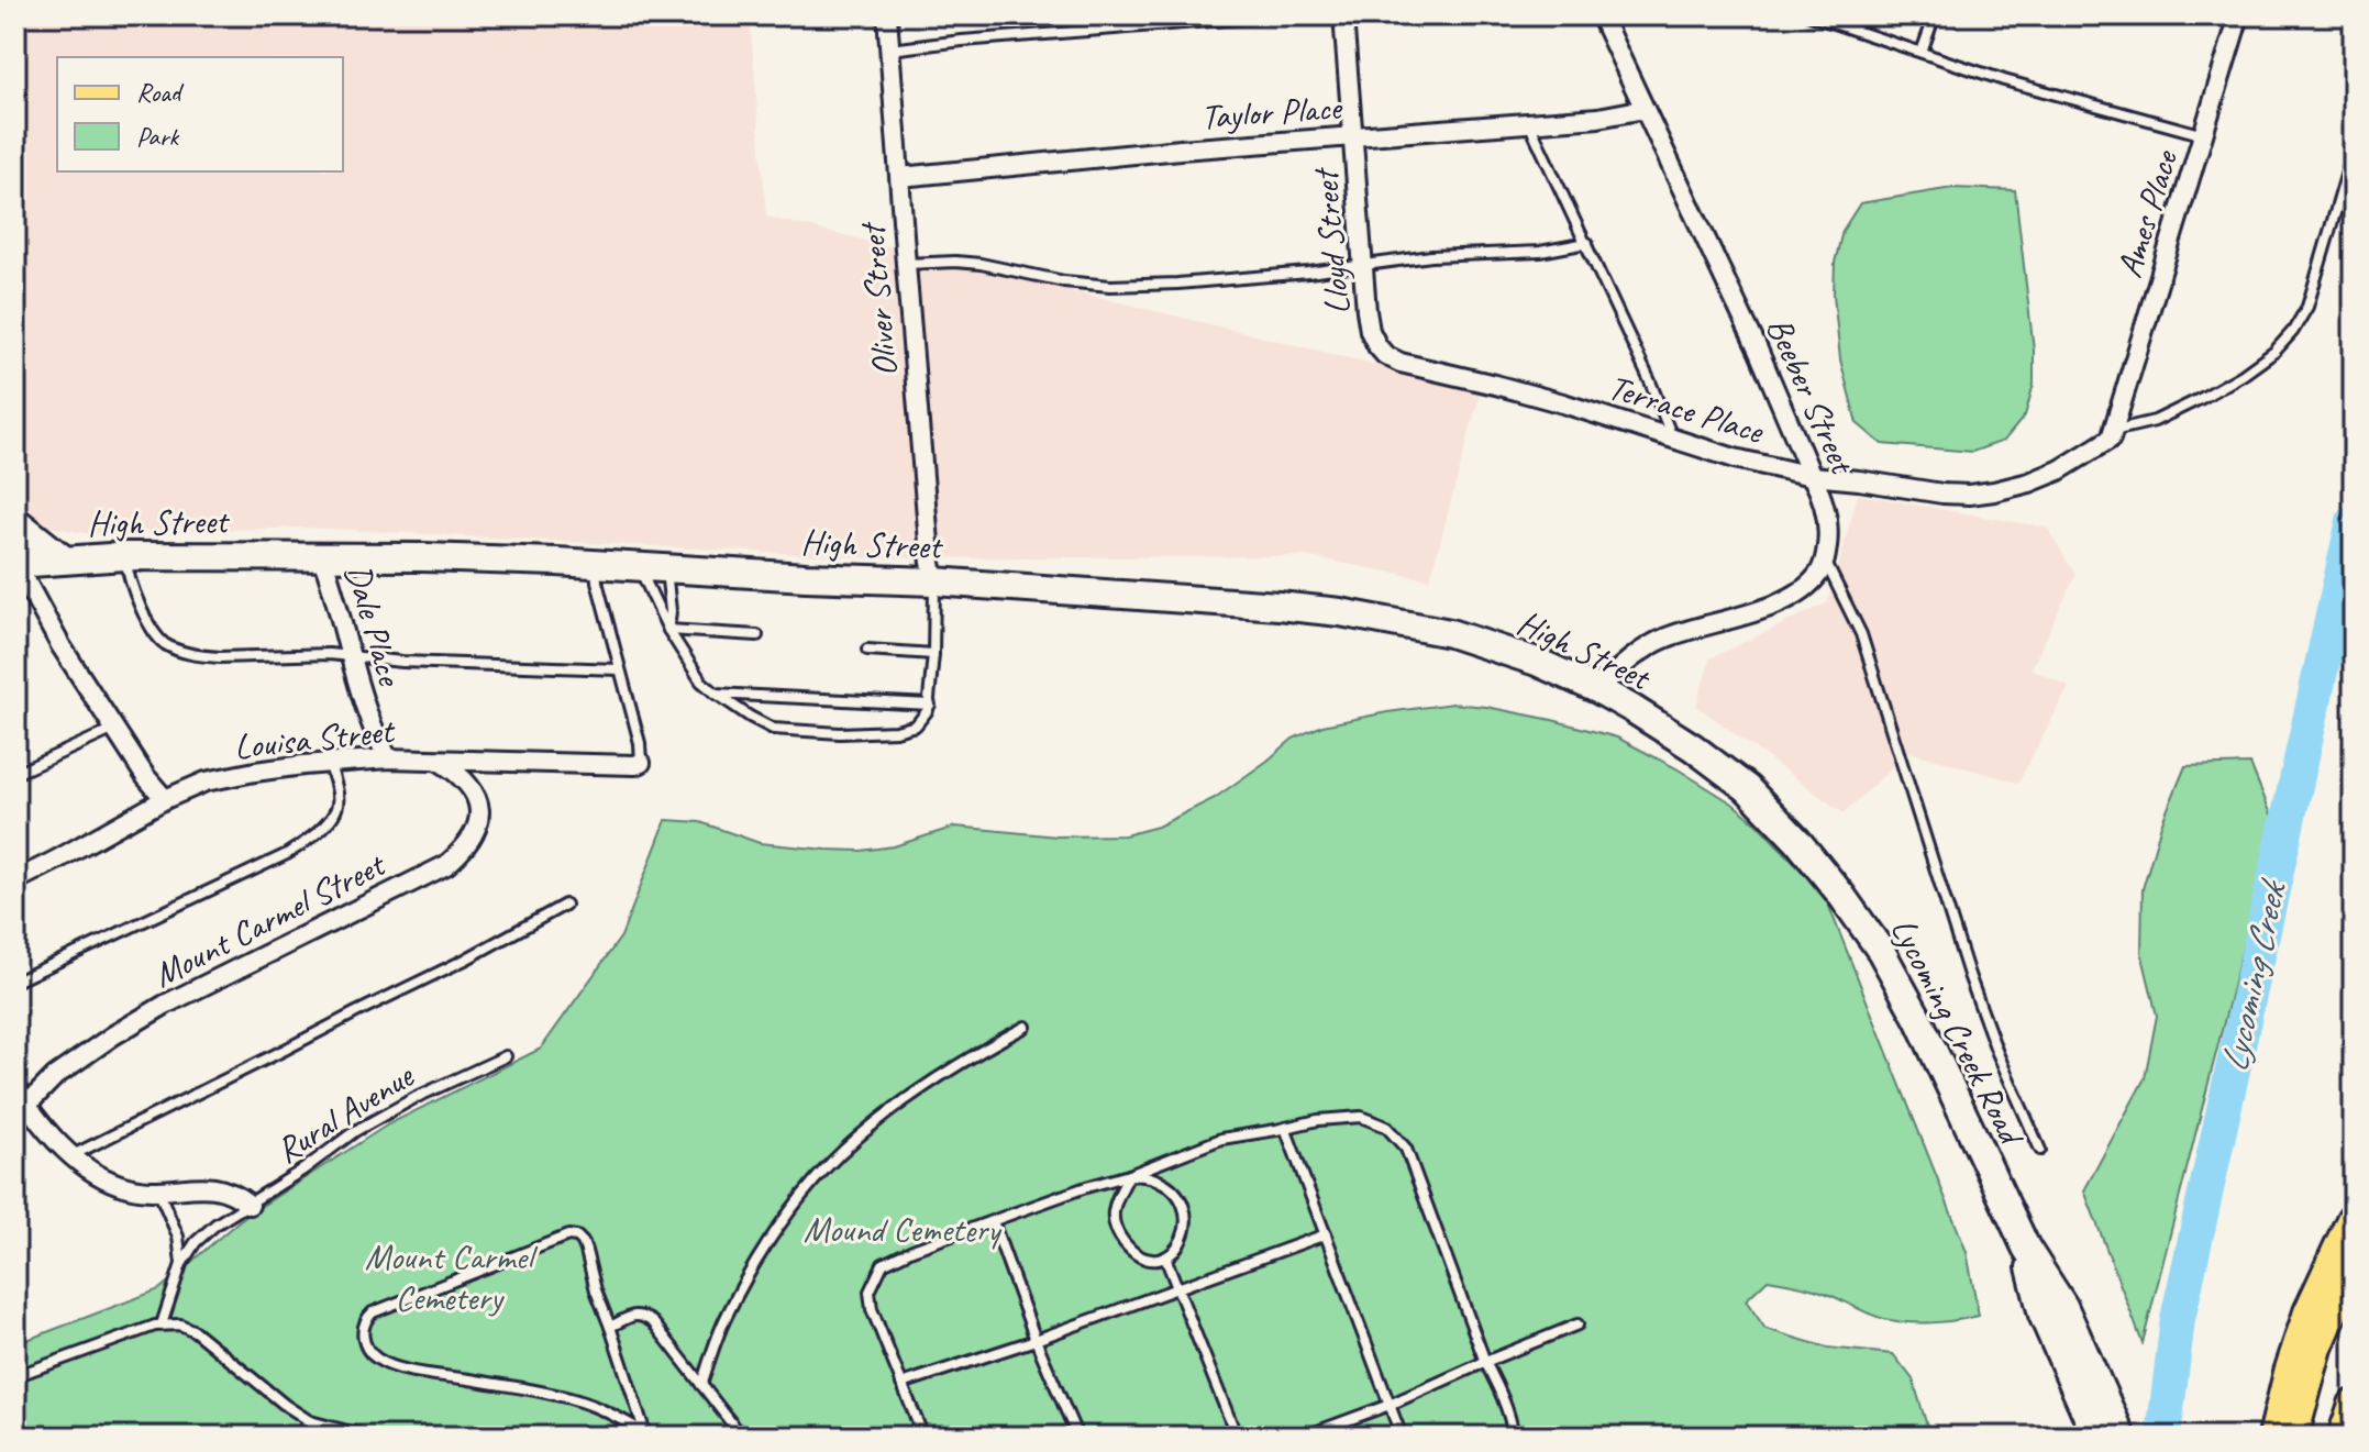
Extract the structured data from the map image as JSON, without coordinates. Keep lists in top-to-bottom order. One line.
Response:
{"streets":{"main road":["High Street","Lycoming Creek Road"],"street":["Taylor Place","Ames Place","Lloyd Street","Oliver Street","Beeber Street","Terrace Place","Dale Place","Louisa Street","Mount Carmel Street"],"lane":["Rural Avenue"]},"crossings":[["Taylor Place","Lloyd Street"],["Taylor Place","Oliver Street"],["Taylor Place","Beeber Street"],["Ames Place","Terrace Place"],["Lloyd Street","Terrace Place"],["Oliver Street","High Street"],["Beeber Street","Terrace Place"],["High Street","Dale Place"],["High Street","Lycoming Creek Road"],["Dale Place","Louisa Street"],["Louisa Street","Mount Carmel Street"]],"water":["Lycoming Creek"],"parks":["Mound Cemetery","Mount Carmel Cemetery"],"legend":["Road","Park"]}
